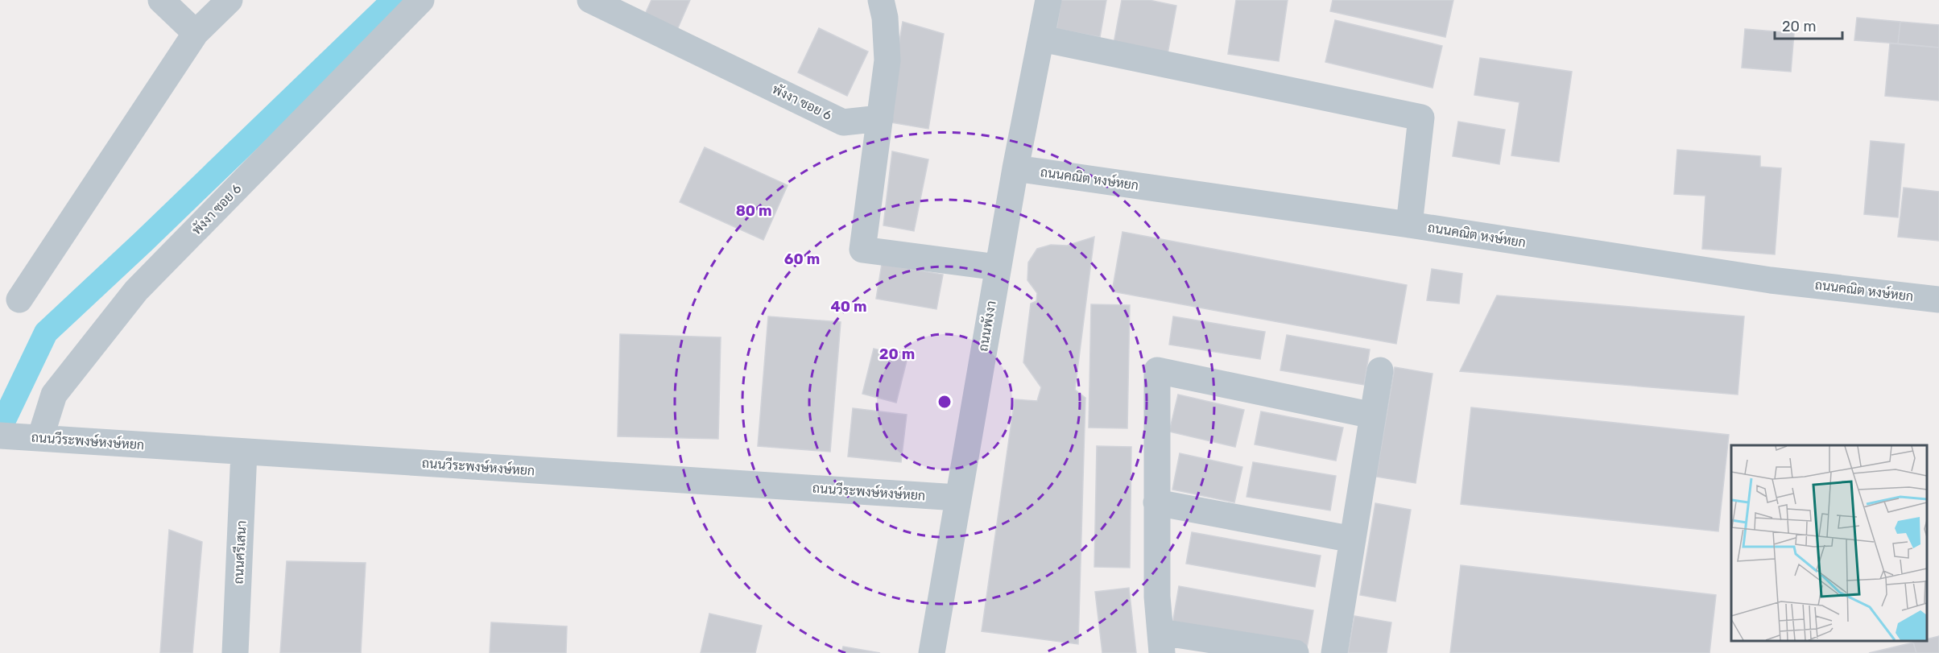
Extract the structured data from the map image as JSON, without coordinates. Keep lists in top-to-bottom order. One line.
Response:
{"streets":{"street":["พังงา ซอย 6","ถนนคณิต หงษ์หยก","ถนนพังงา","ถนนวีระพงษ์หงษ์หยก","ถนนศรีเสนา"]},"crossings":[["พังงา ซอย 6","ถนนวีระพงษ์หงษ์หยก"],["ถนนคณิต หงษ์หยก","ถนนพังงา"],["ถนนพังงา","ถนนวีระพงษ์หงษ์หยก"],["ถนนวีระพงษ์หงษ์หยก","ถนนศรีเสนา"]],"scale_bar":"20 m","rings":["80 m","60 m","40 m","20 m"]}
